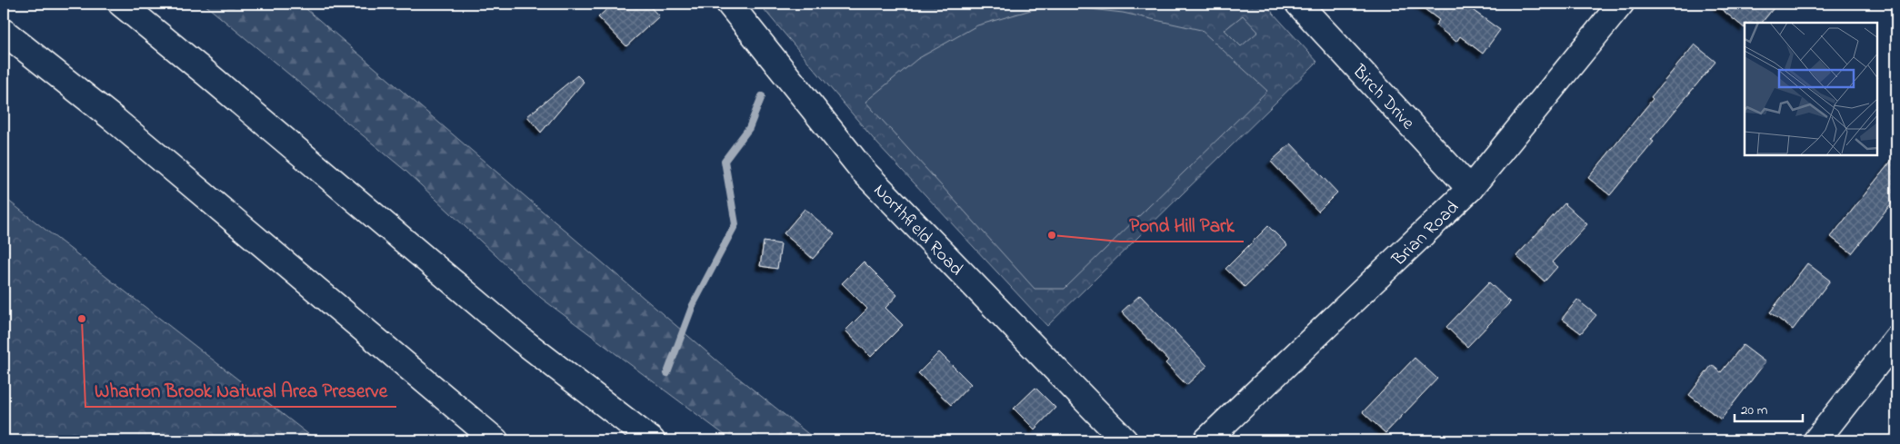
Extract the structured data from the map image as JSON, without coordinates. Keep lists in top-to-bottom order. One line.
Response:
{"streets":{"main road":["Birch Drive","Northfield Road","Brian Road"]},"crossings":[["Birch Drive","Brian Road"]],"places":["Pond Hill Park","Wharton Brook Natural Area Preserve"],"scale_bar":"20 m"}
